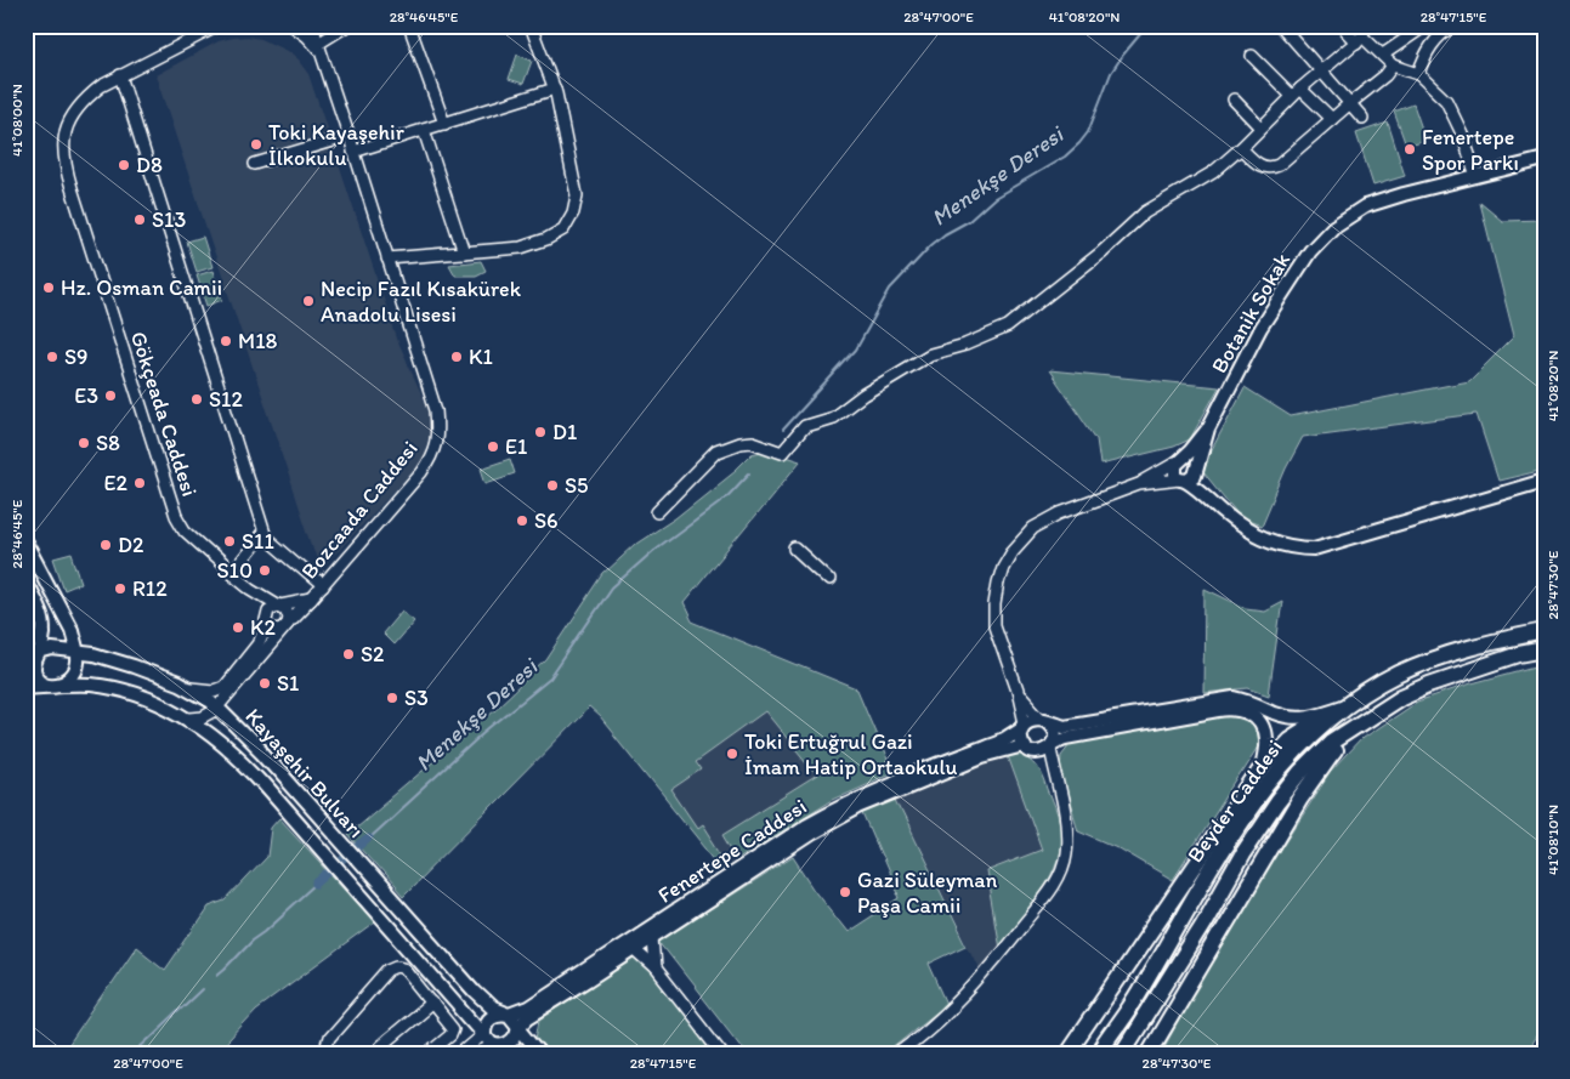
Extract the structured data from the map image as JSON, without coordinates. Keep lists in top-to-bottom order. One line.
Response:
{"streets":{"highway":["Beyder Caddesi"],"main road":["Botanik Sokak","Kayaşehir Bulvarı","Fenertepe Caddesi"],"street":["Gökçeada Caddesi","Bozcaada Caddesi"]},"crossings":[["Gökçeada Caddesi","Bozcaada Caddesi"],["Bozcaada Caddesi","Kayaşehir Bulvarı"],["Kayaşehir Bulvarı","Fenertepe Caddesi"]],"water":["Menekşe Deresi"],"places":["Toki Kayaşehir İlkokulu","Fenertepe Spor Parkı","D8","S13","Hz. Osman Camii","Necip Fazıl Kısakürek Anadolu Lisesi","M18","S9","K1","E3","S12","D1","S8","E1","E2","S5","S6","S11","D2","S10","R12","K2","S2","S1","S3","Toki Ertuğrul Gazi İmam Hatip Ortaokulu","Gazi Süleyman Paşa Camii"],"coordinates":["28°46'45\"E","28°47'00\"E","41°08'20\"N","28°47'15\"E","41°08'00\"N","28°47'30\"E","41°08'10\"N"]}
